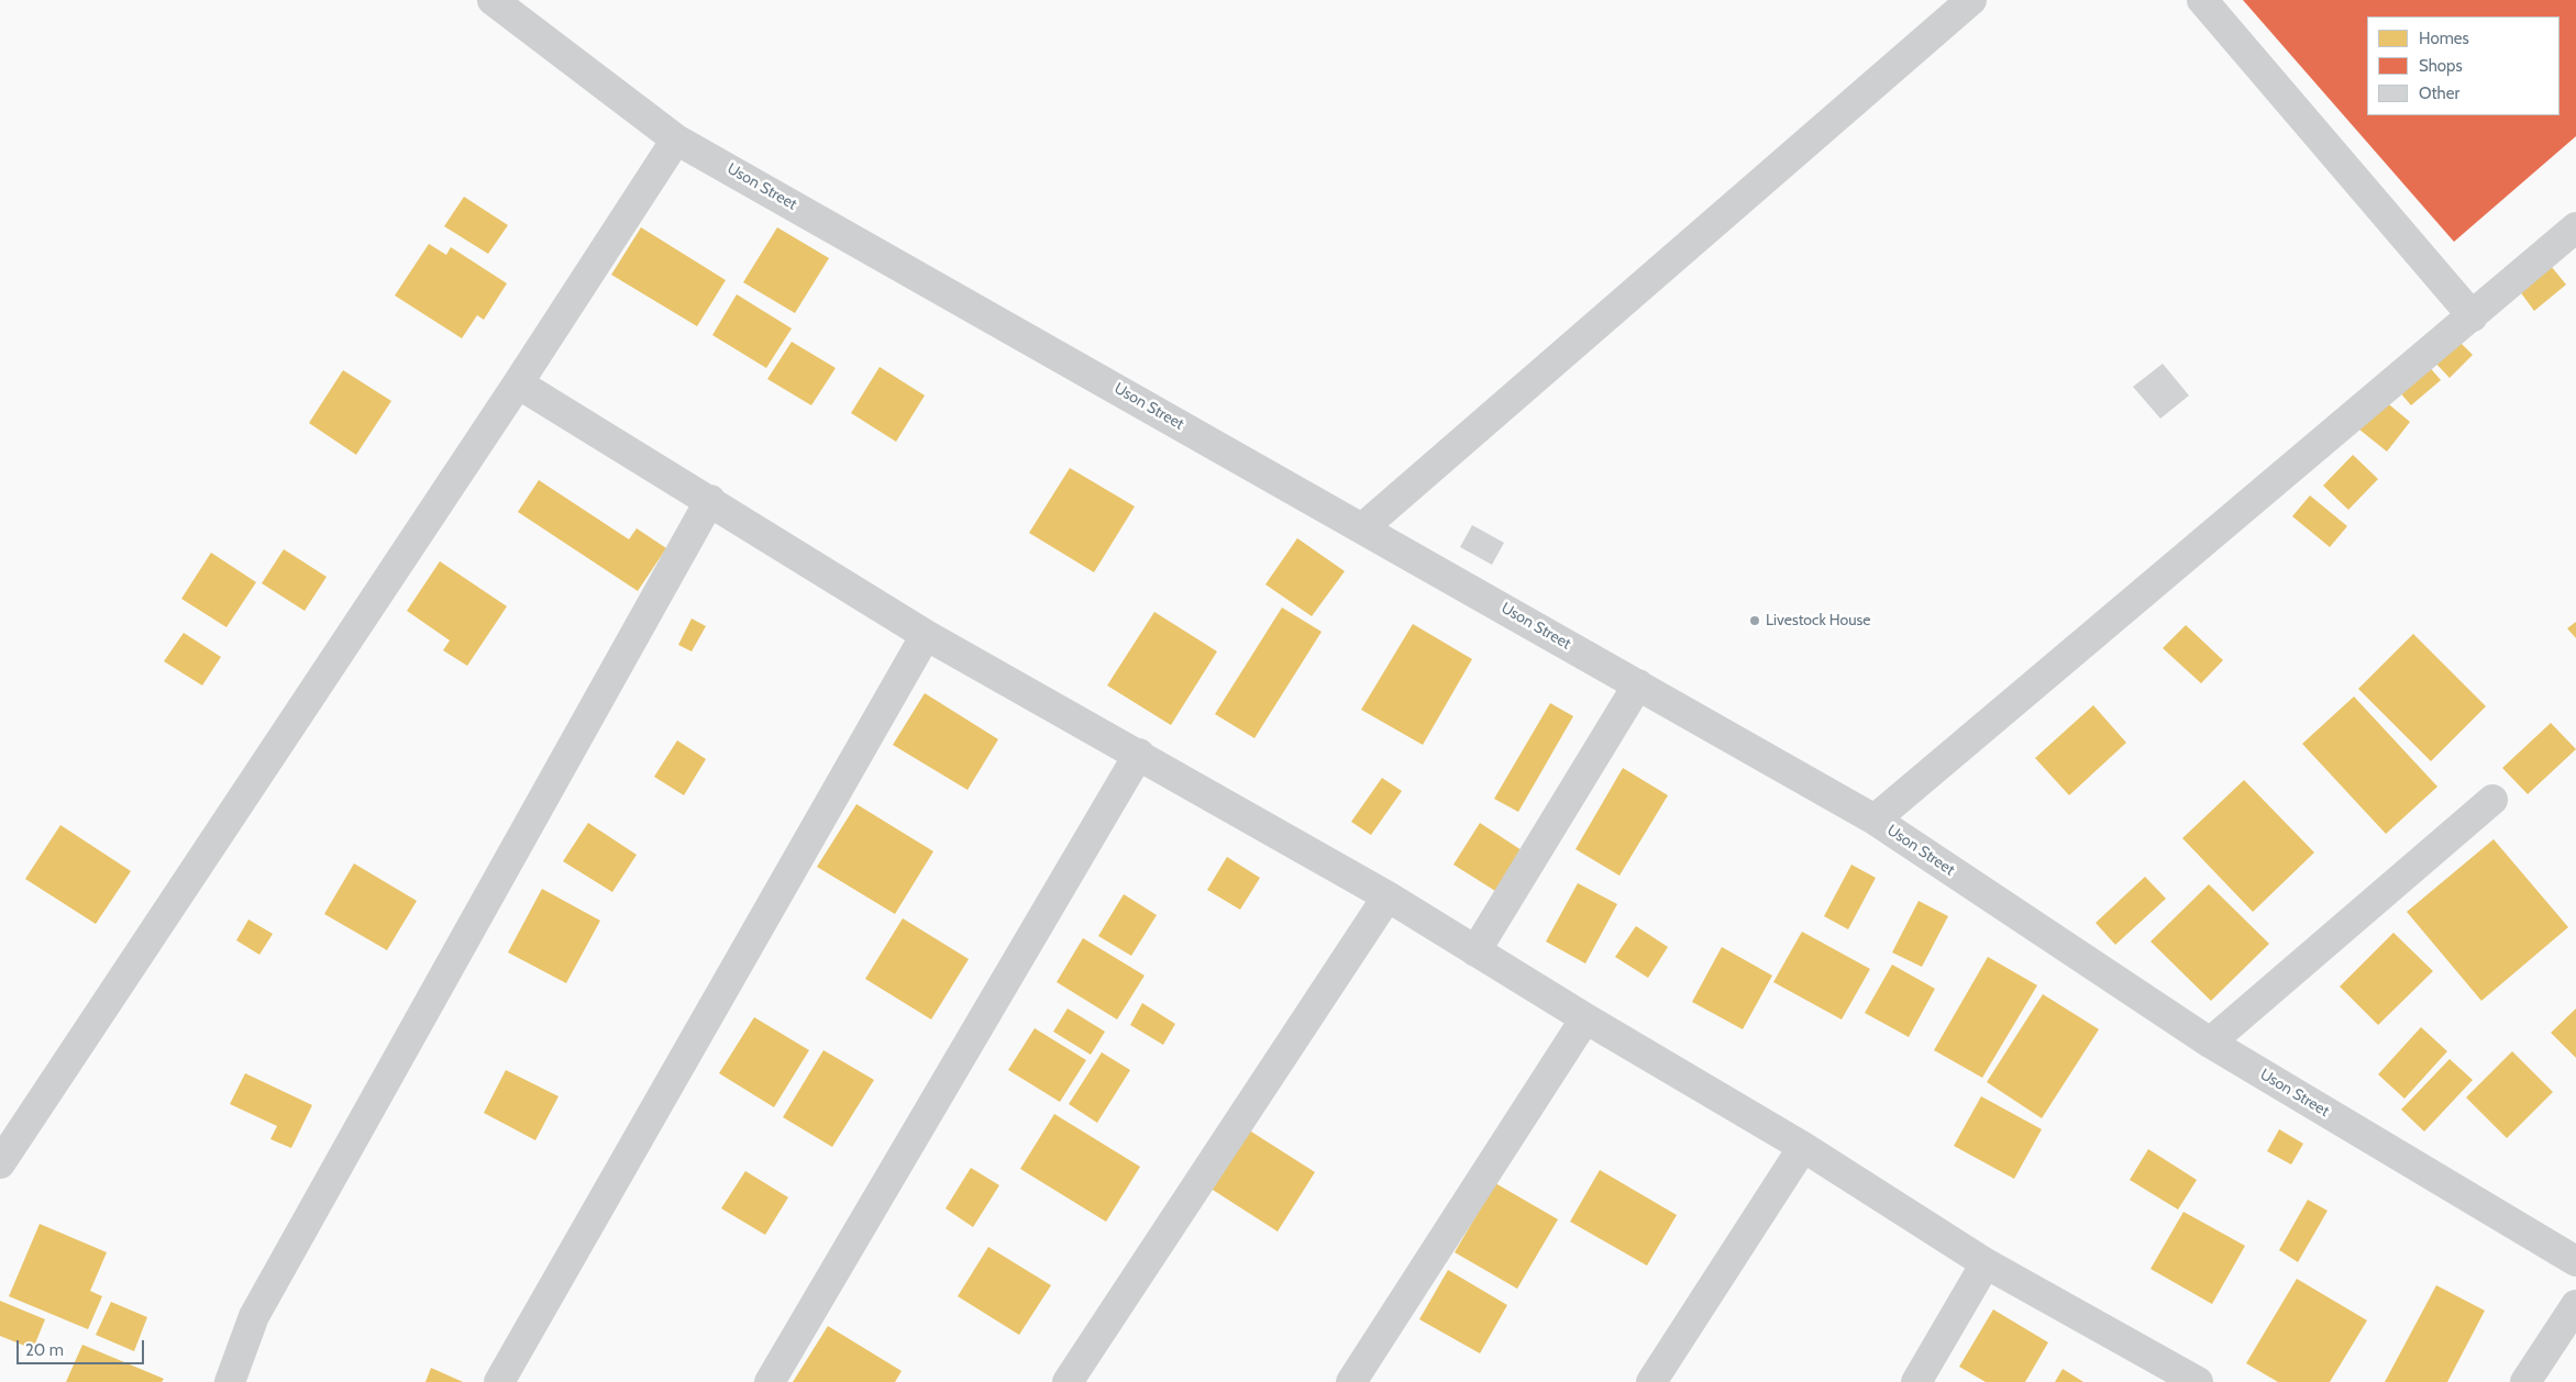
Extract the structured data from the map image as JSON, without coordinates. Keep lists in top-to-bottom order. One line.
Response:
{"streets":{"street":["Uson Street"]},"places":["Livestock House"],"legend":["Homes","Shops","Other"],"scale_bar":"20 m"}
